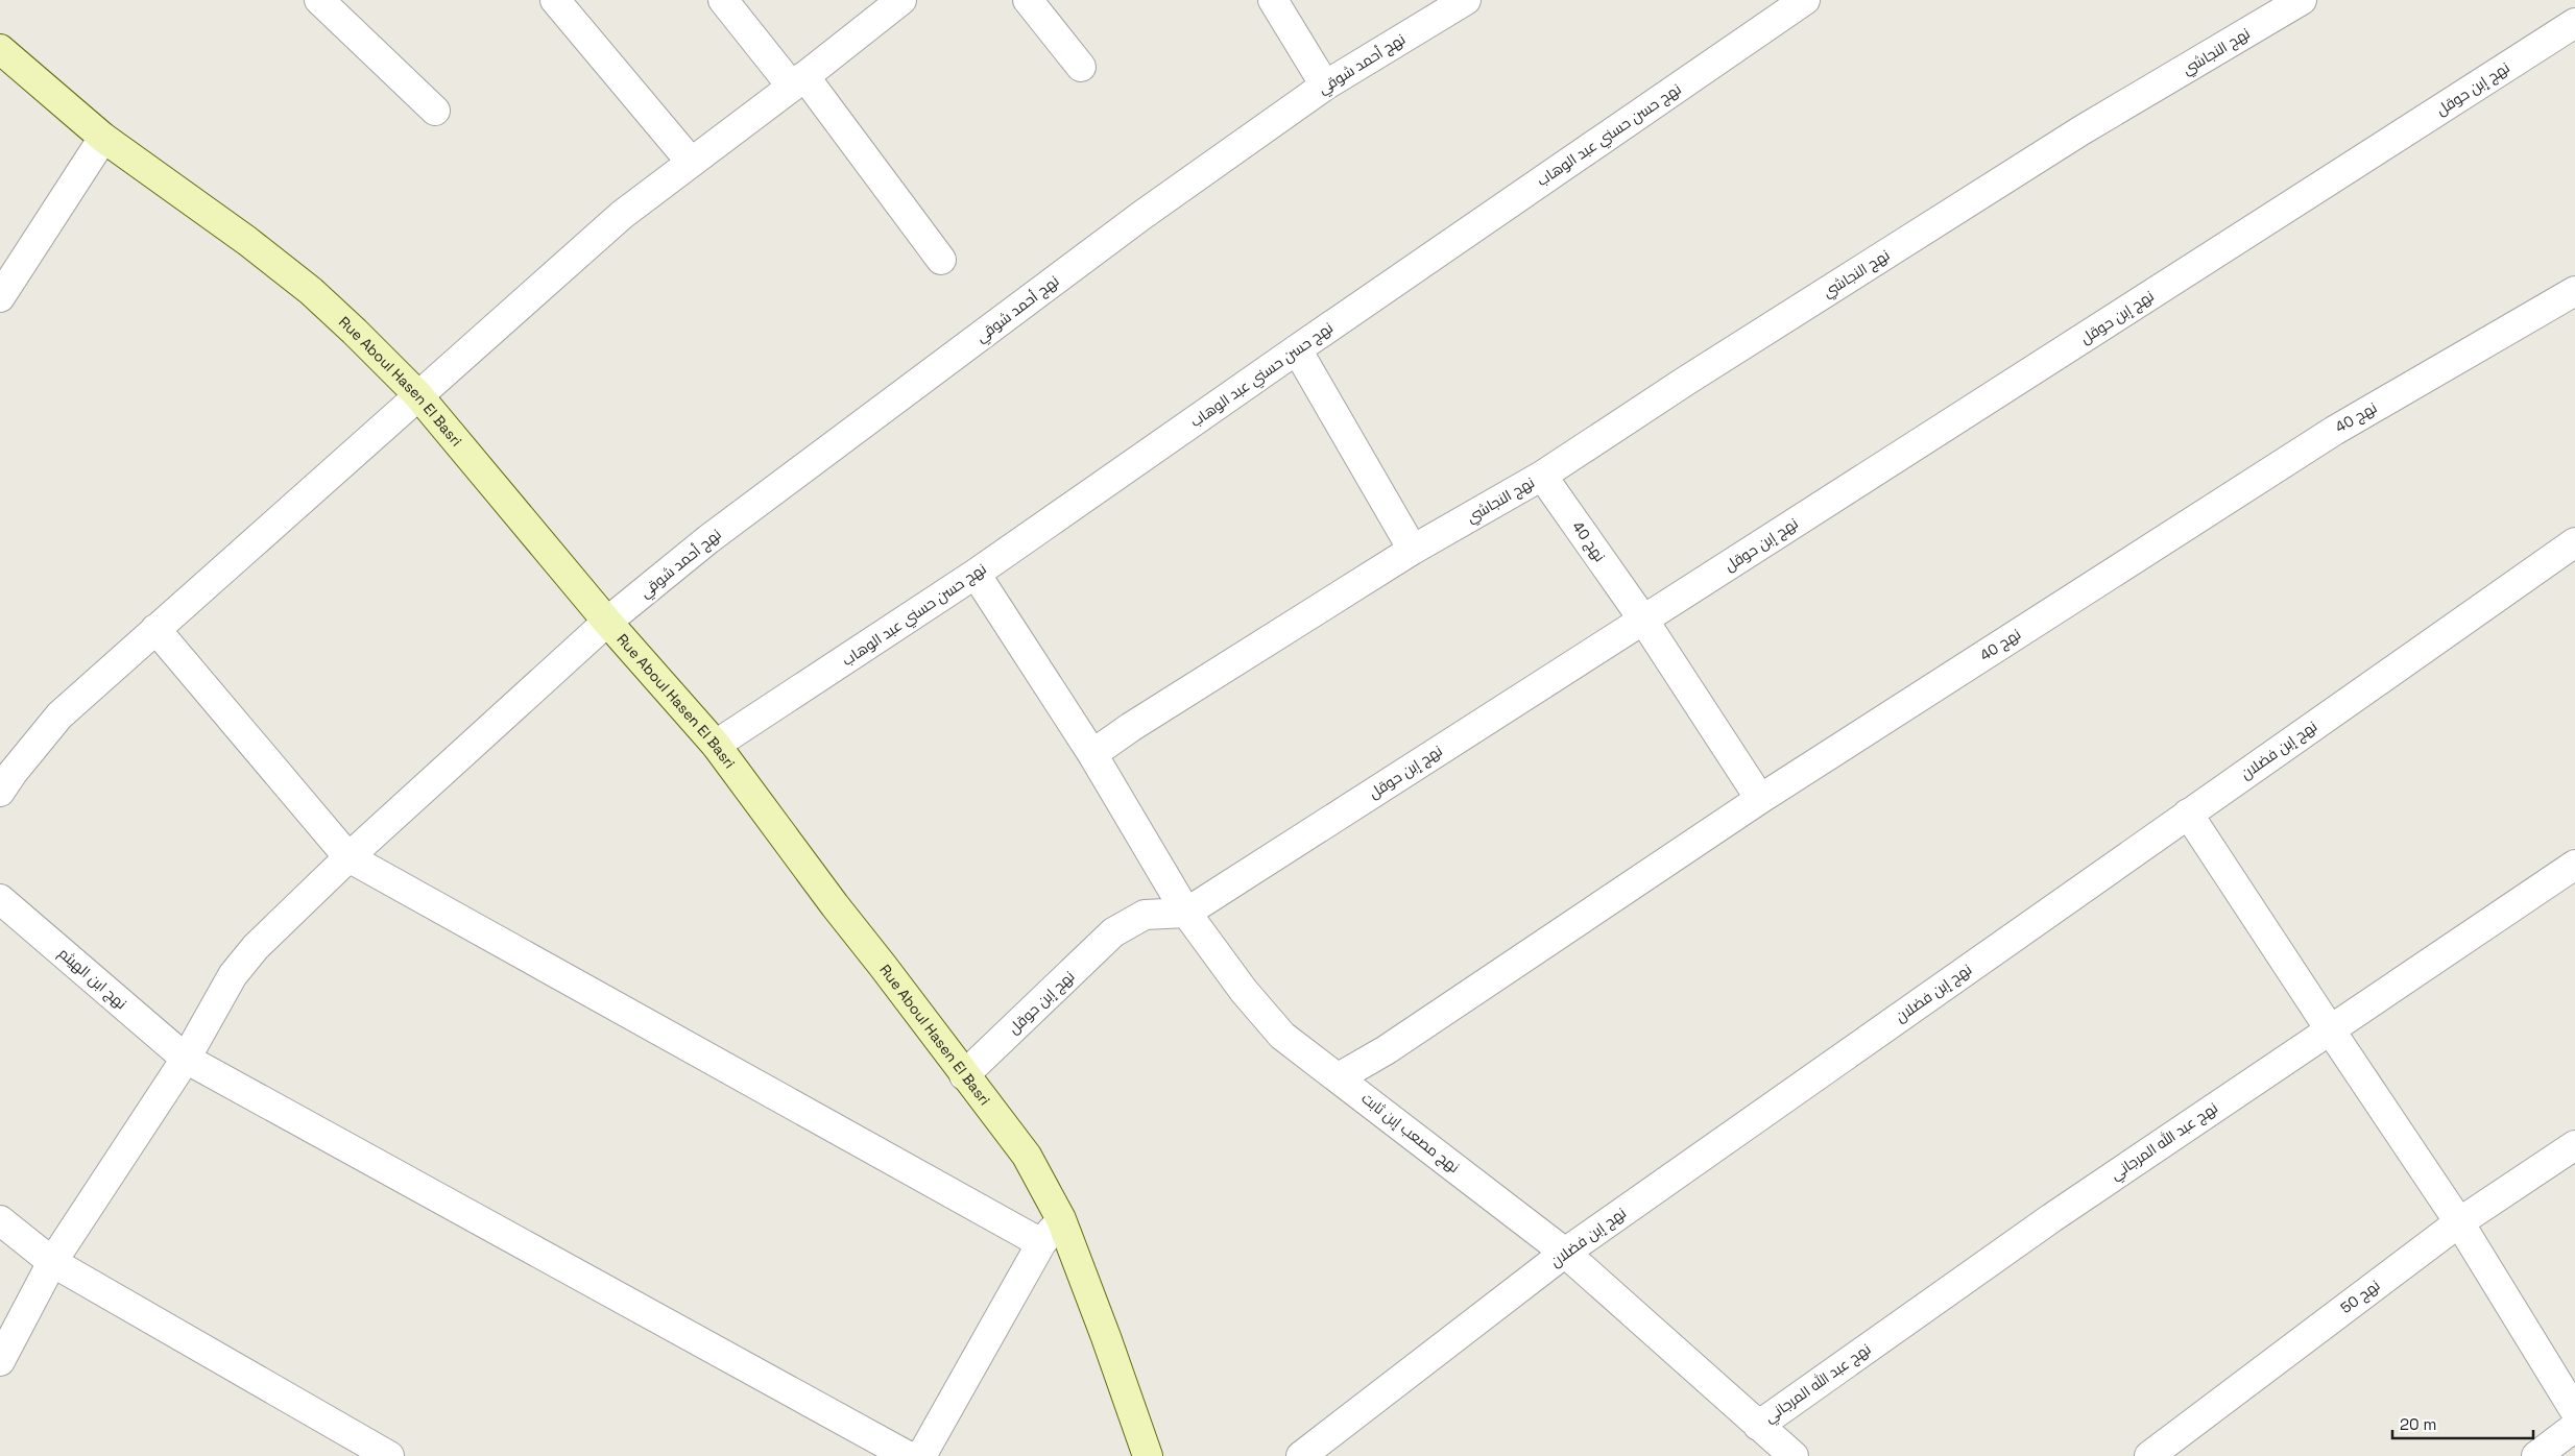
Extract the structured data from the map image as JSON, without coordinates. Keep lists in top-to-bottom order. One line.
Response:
{"streets":{"street":["نهج النجاشي","نهج أحمد شوقي","نهج إبن حوقل","نهج حسن حسني عبد الوهاب","Rue Aboul Hasen El Basri","نهج 40","نهج إبن فضلان","نهج ابن الهيثم","نهج مصعب إبن ثابت","نهج عبد الله المرجاني","نهج 50"]},"crossings":[["نهج النجاشي","نهج 40"],["نهج النجاشي","نهج مصعب إبن ثابت"],["نهج أحمد شوقي","Rue Aboul Hasen El Basri"],["نهج أحمد شوقي","نهج ابن الهيثم"],["نهج إبن حوقل","Rue Aboul Hasen El Basri"],["نهج إبن حوقل","نهج 40"],["نهج إبن حوقل","نهج مصعب إبن ثابت"],["نهج حسن حسني عبد الوهاب","Rue Aboul Hasen El Basri"],["نهج حسن حسني عبد الوهاب","نهج مصعب إبن ثابت"],["نهج إبن فضلان","نهج مصعب إبن ثابت"],["نهج مصعب إبن ثابت","نهج عبد الله المرجاني"]],"scale_bar":"20 m"}
